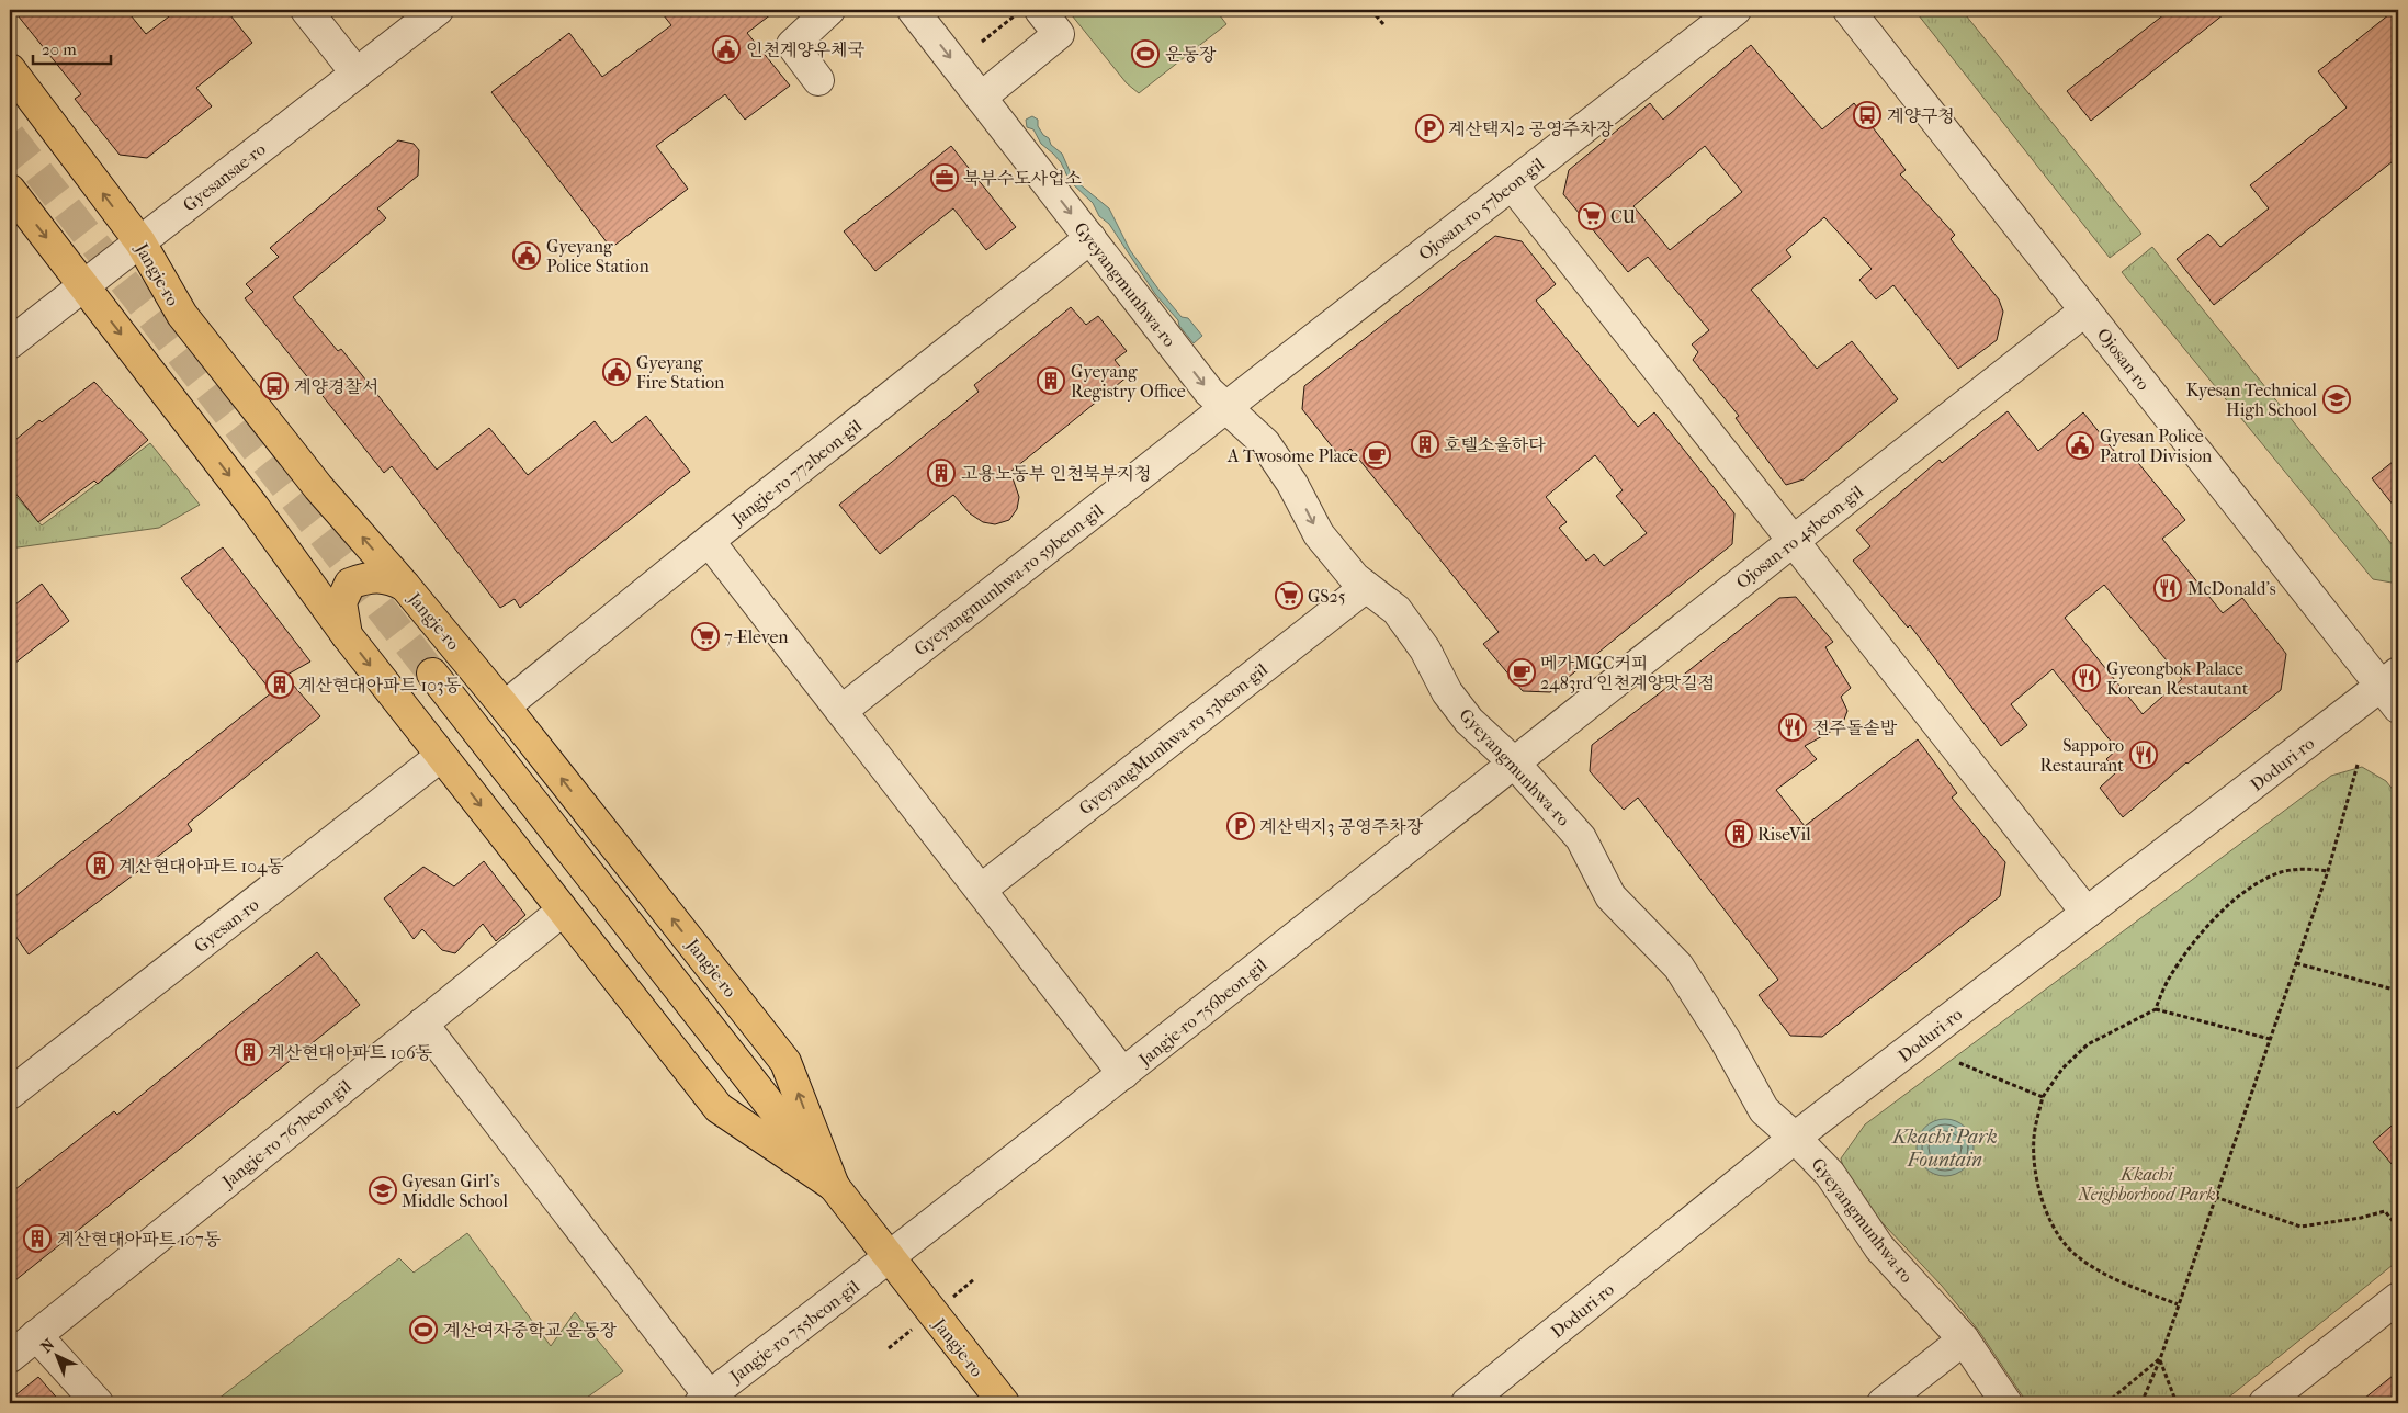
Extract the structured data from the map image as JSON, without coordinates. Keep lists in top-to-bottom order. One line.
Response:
{"streets":{"main road":["Jangje-ro"],"street":["Gyesansae-ro","Ojosan-ro 57beon-gil","Gyeyangmunhwa-ro","Ojosan-ro","Jangje-ro 772beon-gil","Ojosan-ro 45beon-gil","Gyeyangmunhwa-ro 59beon-gil","GyeyangMunhwa-ro 53beon-gil","Doduri-ro","Gyesan-ro","Jangje-ro 756beon-gil","Jangje-ro 767beon-gil","Jangje-ro 755beon-gil"]},"crossings":[["Gyesansae-ro","Jangje-ro"],["Ojosan-ro 57beon-gil","Gyeyangmunhwa-ro"],["Ojosan-ro 57beon-gil","Gyeyangmunhwa-ro 59beon-gil"],["Jangje-ro","Jangje-ro 772beon-gil"],["Jangje-ro","Gyesan-ro"],["Jangje-ro","Jangje-ro 756beon-gil"],["Jangje-ro","Jangje-ro 767beon-gil"],["Jangje-ro","Jangje-ro 755beon-gil"],["Gyeyangmunhwa-ro","Jangje-ro 772beon-gil"],["Gyeyangmunhwa-ro","Ojosan-ro 45beon-gil"],["Gyeyangmunhwa-ro","Gyeyangmunhwa-ro 59beon-gil"],["Gyeyangmunhwa-ro","GyeyangMunhwa-ro 53beon-gil"],["Gyeyangmunhwa-ro","Doduri-ro"],["Gyeyangmunhwa-ro","Jangje-ro 756beon-gil"],["Ojosan-ro","Ojosan-ro 45beon-gil"],["Ojosan-ro","Doduri-ro"],["Ojosan-ro 45beon-gil","Jangje-ro 756beon-gil"],["Jangje-ro 756beon-gil","Jangje-ro 755beon-gil"]],"one_way":["Gyeyangmunhwa-ro"],"water":["Kkachi Park Fountain"],"parks":["Kkachi Neighborhood Park"],"places":{"public building":["인천계양우체국","Gyeyang Police Station","Gyeyang Fire Station","Gyesan Police Patrol Division"],"sports":["운동장","계산여자중학교 운동장"],"bus stop":["계양구청","계양경찰서"],"parking":["계산택지2 공영주차장","계산택지3 공영주차장"],"office":["북부수도사업소"],"supermarket":["CU","GS25","7-Eleven"],"building":["Gyeyang Registry Office","호텔소울하다","고용노동부 인천북부지청","계산현대아파트 103동","RiseVil","계산현대아파트 104동","계산현대아파트 106동","계산현대아파트 107동"],"school or university":["Kyesan Technical High School","Gyesan Girl's Middle School"],"cafe":["A Twosome Place","메가MGC커피 2483rd 인천계양맛길점"],"restaurant":["McDonald's","Gyeongbok Palace Korean Restautant","전주돌솥밥","Sapporo Restaurant"]},"scale_bar":"20 m","north":"top left"}
